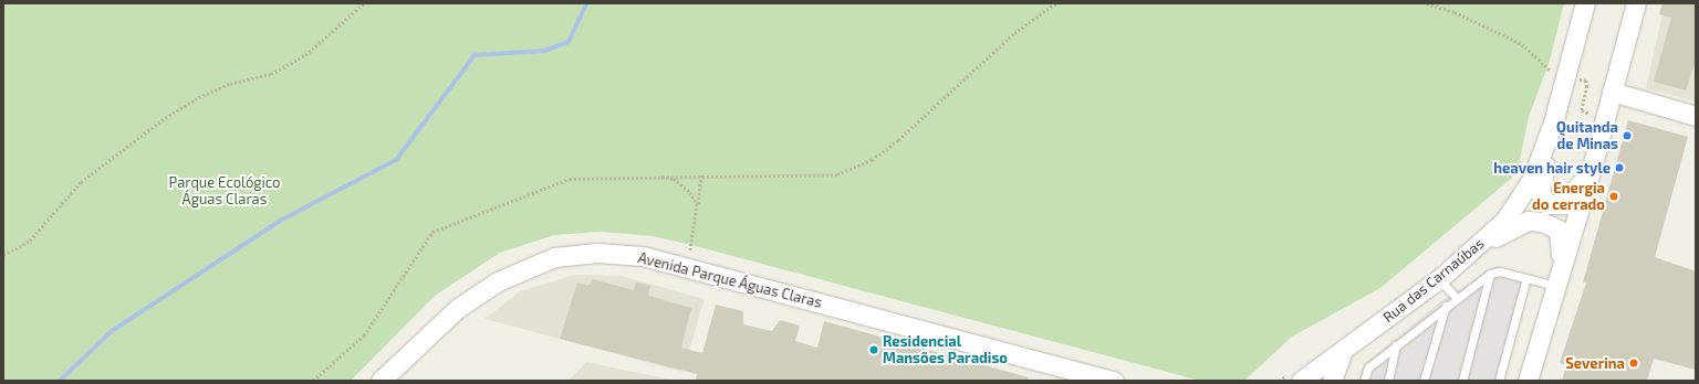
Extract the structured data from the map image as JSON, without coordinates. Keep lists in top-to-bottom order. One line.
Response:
{"streets":{"street":["Avenida Parque Águas Claras","Rua das Carnaúbas"]},"parks":["Parque Ecológico Águas Claras"],"places":["Quitanda de Minas","heaven hair style","Energia do cerrado","Residencial Mansões Paradiso","Severina"]}
